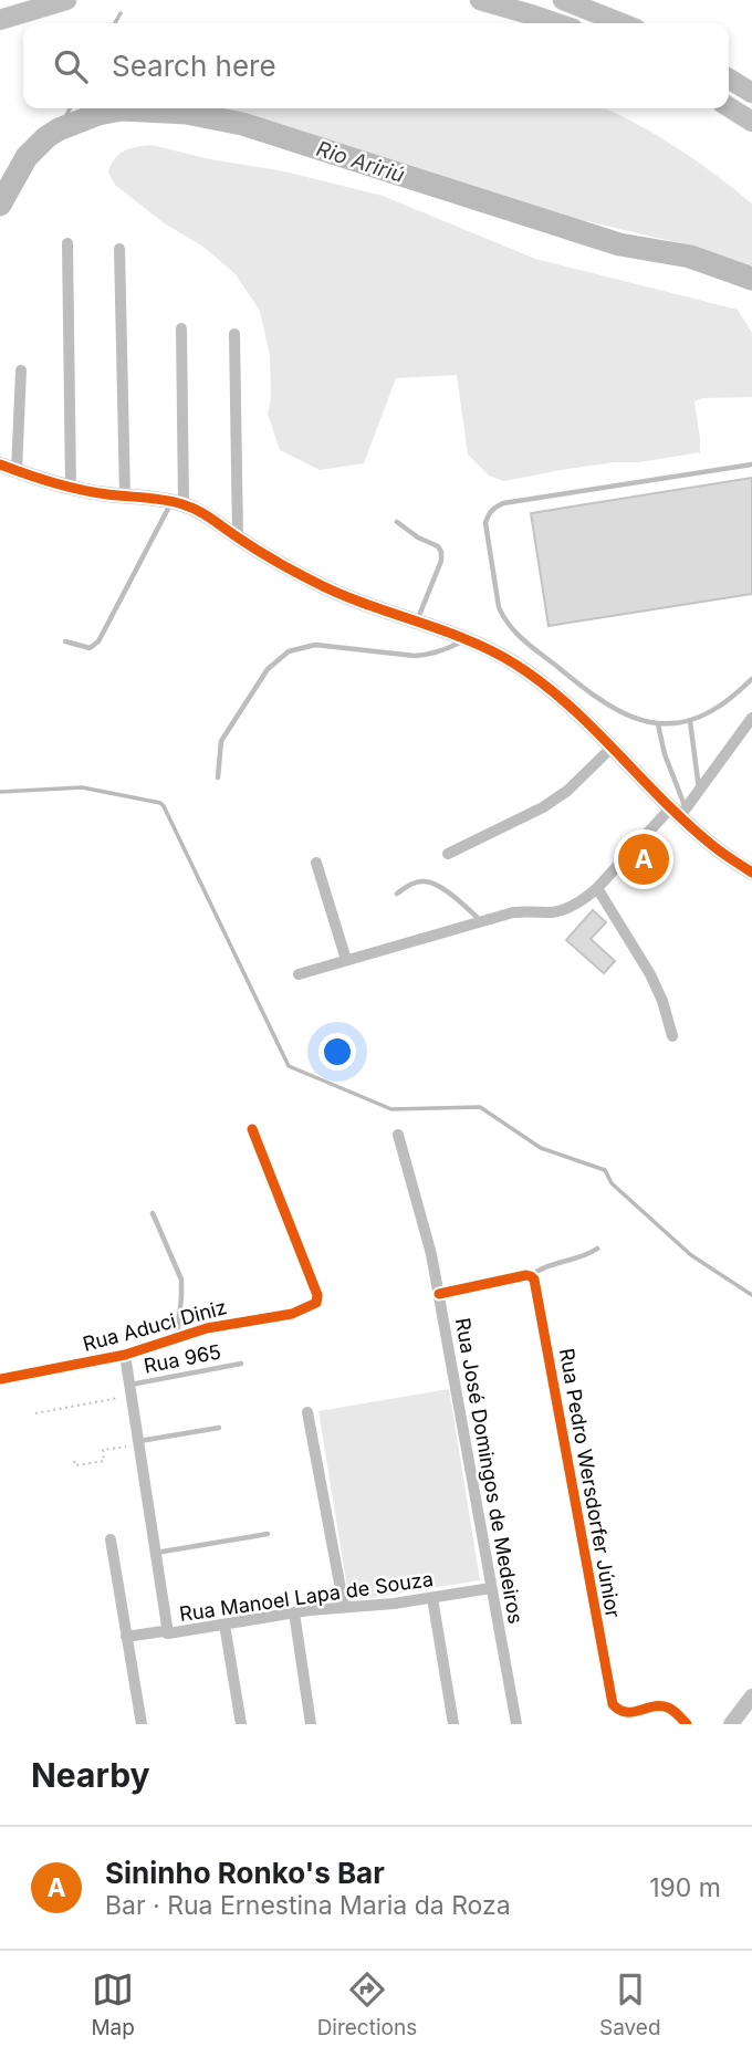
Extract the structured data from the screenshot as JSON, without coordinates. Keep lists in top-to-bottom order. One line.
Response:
{"streets":{"street":["Rua Aduci Diniz","Rua José Domingos de Medeiros","Rua Pedro Wersdorfer Júnior","Rua Manoel Lapa de Souza"],"lane":["Rua 965"]},"crossings":[["Rua José Domingos de Medeiros","Rua Manoel Lapa de Souza"]],"water":["Rio Aririú"],"page":{"search":"Search here","pins":"A","heading":"Nearby","list":[{"mark":"A","name":"Sininho Ronko's Bar","note":"Bar · Rua Ernestina Maria da Roza","value":"190 m"}],"nav":["Map","Directions","Saved"]}}
